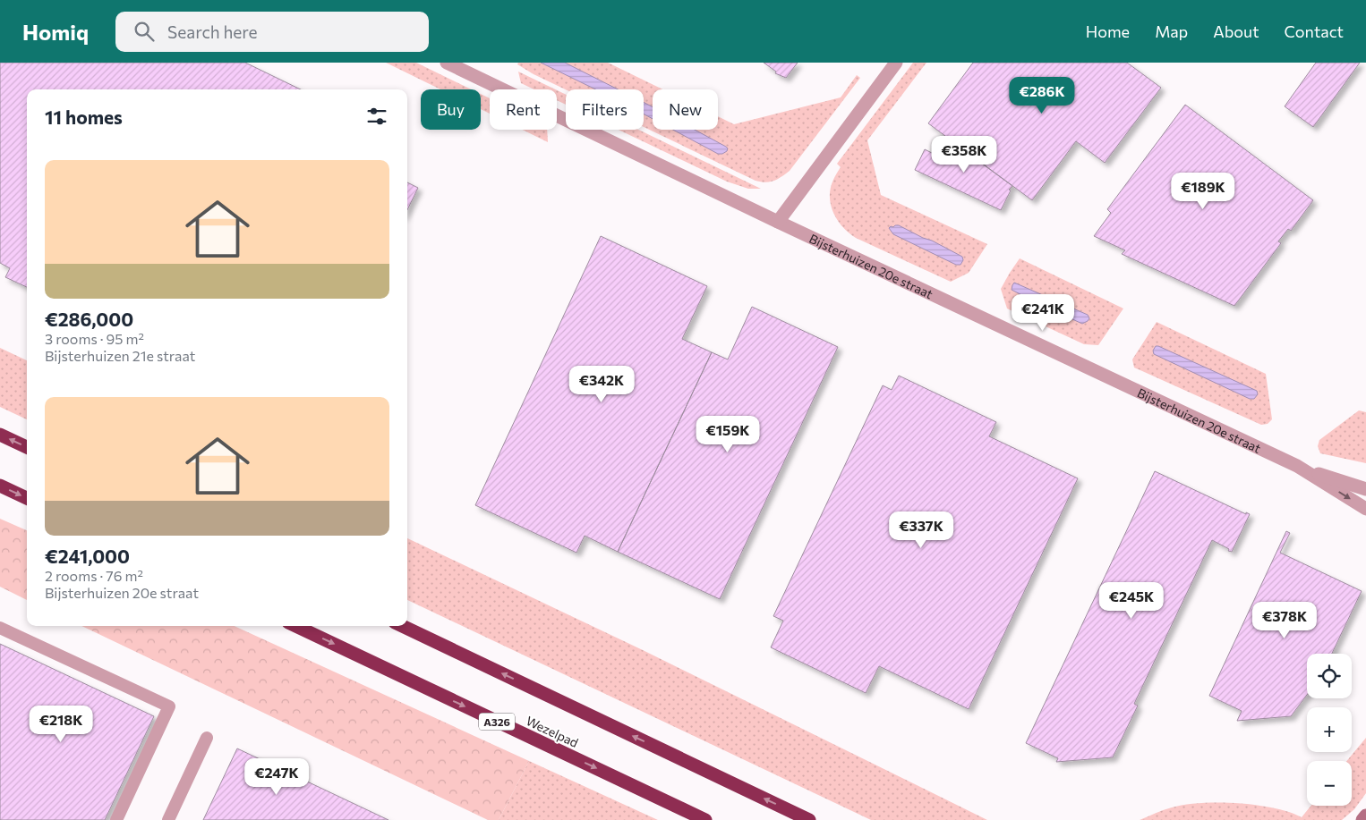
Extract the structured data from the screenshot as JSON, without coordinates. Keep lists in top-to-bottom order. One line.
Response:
{"streets":{"highway":["A326","Wezelpad"],"street":["Bijsterhuizen 20e straat"]},"page":{"header":"Homiq","search":"Search here","nav":["Home","Map","About","Contact"],"price":["€286K","€358K","€189K","€241K","€342K","€159K","€337K","€245K","€378K","€218K","€247K"],"chip":["Buy","Rent","Filters","New"],"heading":"11 homes","list":[{"name":"€286,000","note":"3 rooms · 95 m² · Bijsterhuizen 21e straat"},{"name":"€241,000","note":"2 rooms · 76 m² · Bijsterhuizen 20e straat"}],"map_buttons":["+","−"]}}
